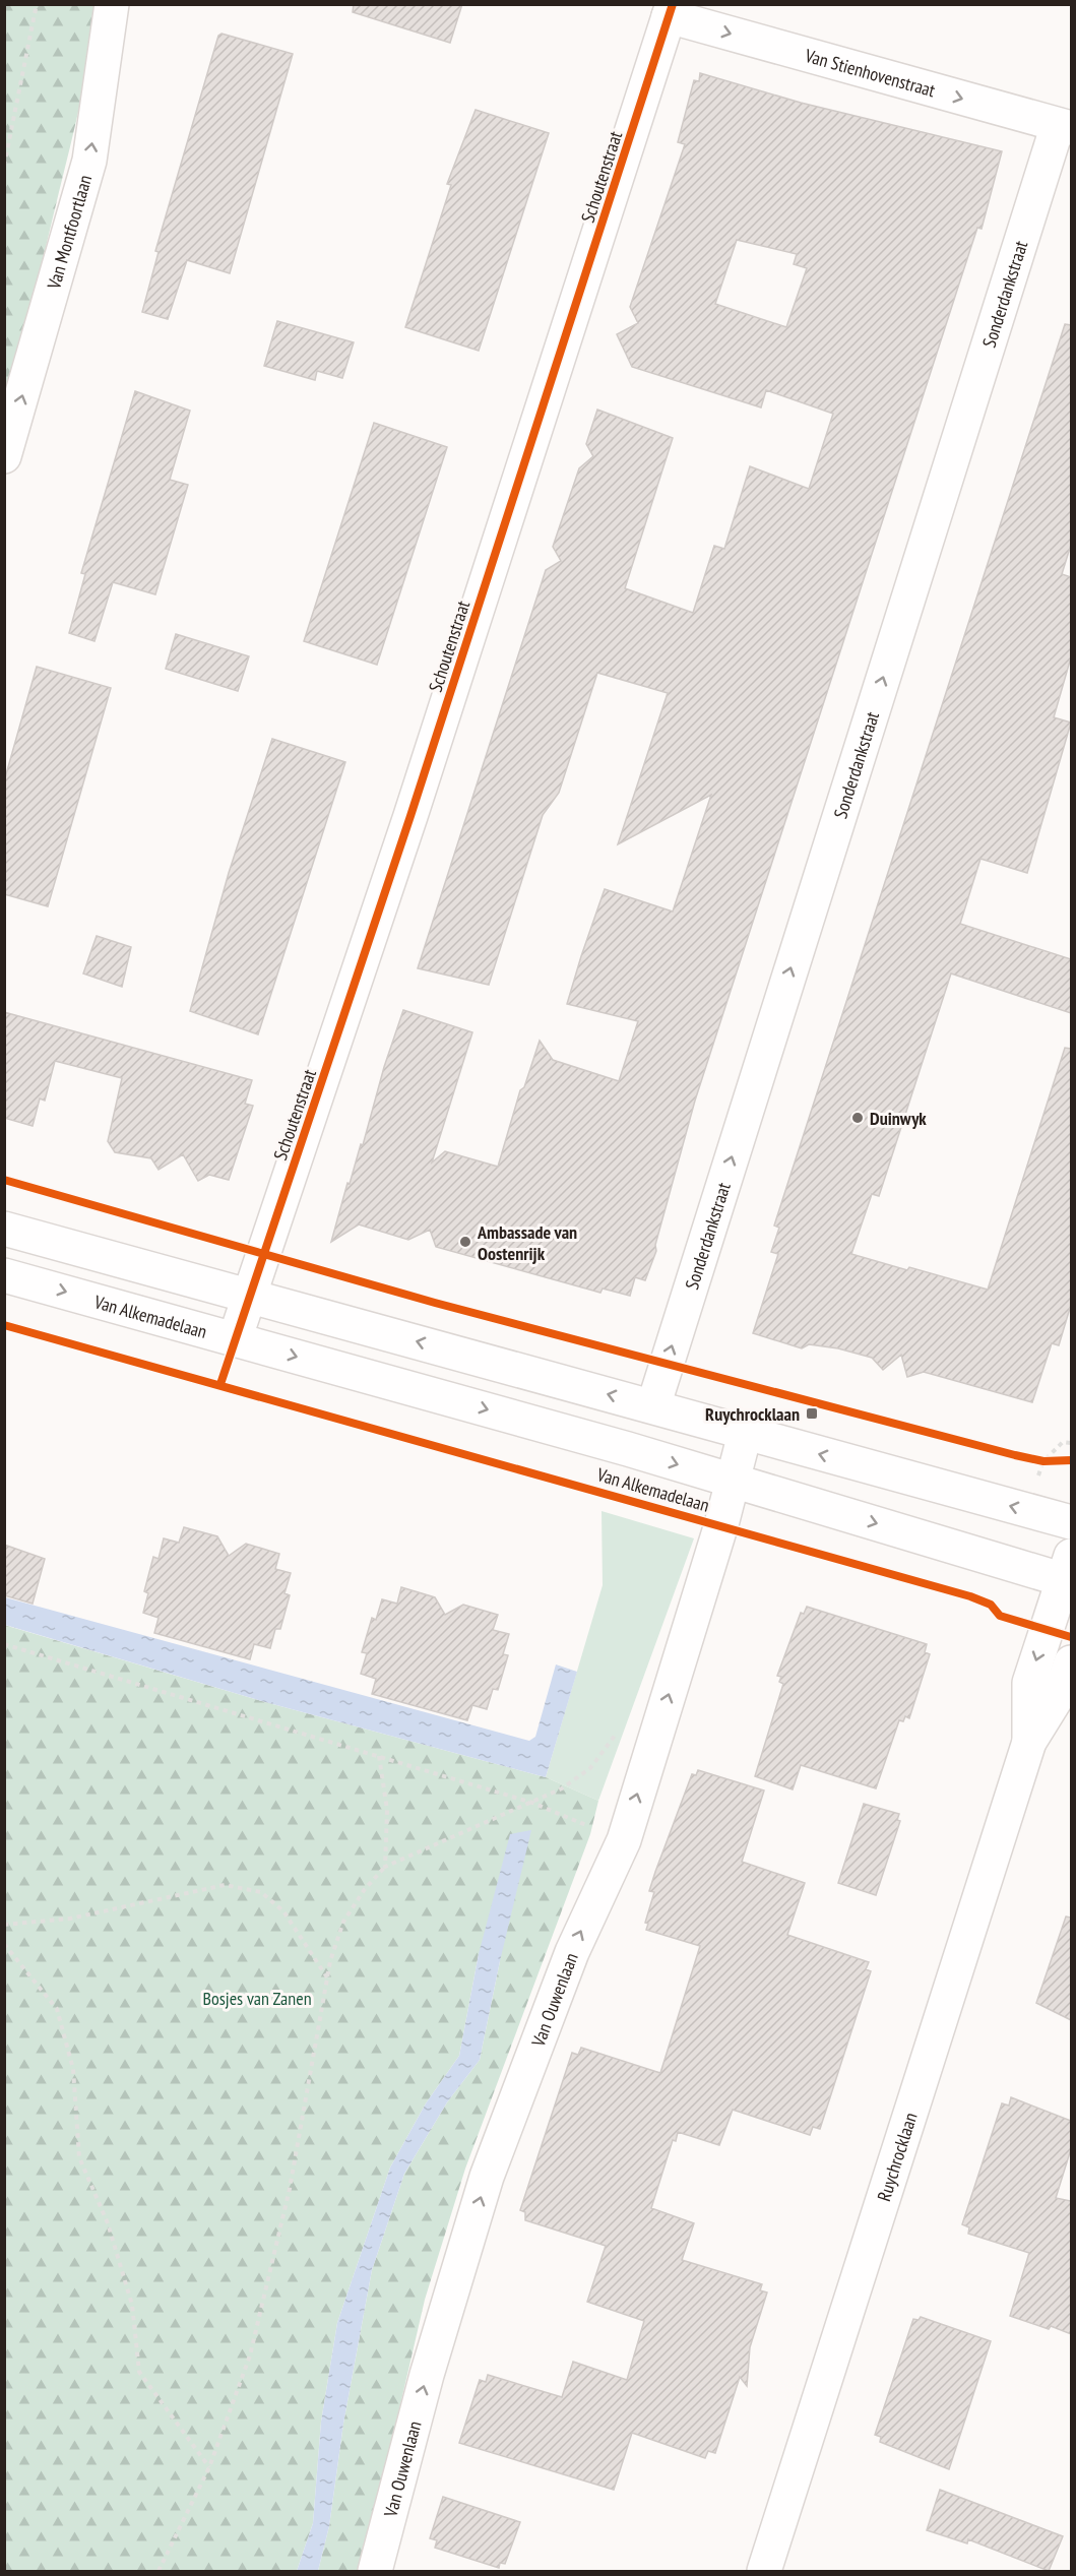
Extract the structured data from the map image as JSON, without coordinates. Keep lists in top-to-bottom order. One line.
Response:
{"streets":{"street":["Van Stienhovenstraat","Schoutenstraat","Van Montfoortlaan","Sonderdankstraat","Van Alkemadelaan","Van Ouwenlaan","Ruychrocklaan"]},"crossings":[["Van Stienhovenstraat","Schoutenstraat"],["Van Stienhovenstraat","Sonderdankstraat"],["Schoutenstraat","Van Alkemadelaan"],["Van Alkemadelaan","Van Ouwenlaan"],["Van Alkemadelaan","Ruychrocklaan"]],"one_way":["Van Stienhovenstraat","Van Montfoortlaan","Sonderdankstraat","Van Ouwenlaan"],"parks":["Bosjes van Zanen"],"places":{"other":["Duinwyk","Ambassade van Oostenrijk"],"transit":["Ruychrocklaan"]}}
